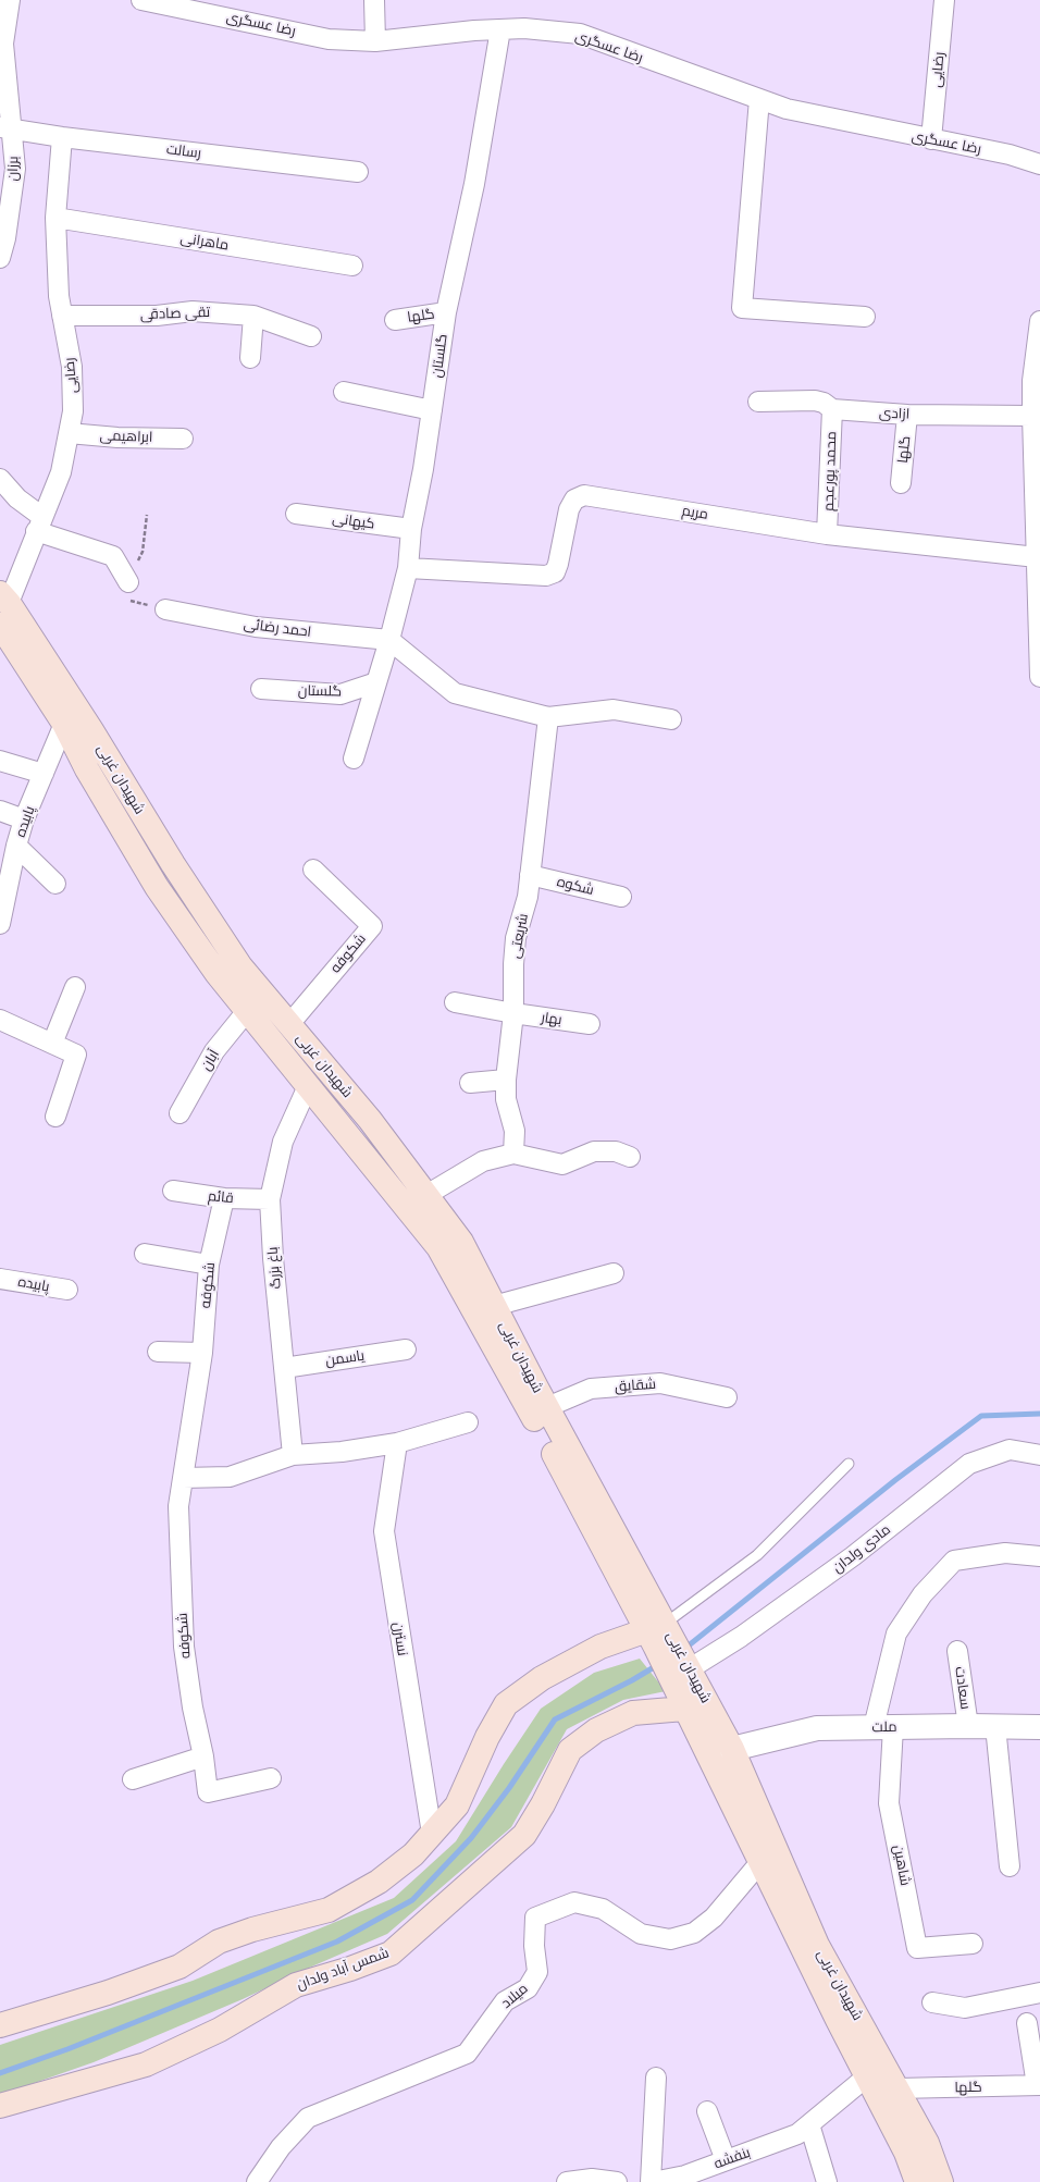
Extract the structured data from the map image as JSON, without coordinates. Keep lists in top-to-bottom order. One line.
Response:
{"streets":{"main road":["شهیدان غربی","شمس آباد ولدان"],"street":["رضا عسگری","رضایی","رسالت","برزان","ماهرانی","تقی صادقی","گلها","گلستان","ازادی","ابراهیمی","محمد پورعجم","مریم","کیهانی","احمد رضائی","پابیده","شکوه","شریعتی","شکوفه","بهار","آبان","قائم","باغ بزرگ","یاسمن","شقایق","مادی ولدان","نسترن","سعادت","ملت","شاهین","میلاد","بنفشه"]},"crossings":[["رضا عسگری","رضایی"],["رضا عسگری","گلستان"],["رضایی","رسالت"],["رضایی","ماهرانی"],["رضایی","تقی صادقی"],["رضایی","ابراهیمی"],["رضایی","شهیدان غربی"],["رسالت","برزان"],["گلها","گلستان"],["گلها","ازادی"],["گلها","شهیدان غربی"],["گلستان","مریم"],["گلستان","کیهانی"],["گلستان","احمد رضائی"],["ازادی","محمد پورعجم"],["محمد پورعجم","مریم"],["شهیدان غربی","پابیده"],["شهیدان غربی","شکوفه"],["شهیدان غربی","آبان"],["شهیدان غربی","باغ بزرگ"],["شهیدان غربی","شقایق"],["شهیدان غربی","مادی ولدان"],["شهیدان غربی","ملت"],["شهیدان غربی","شمس آباد ولدان"],["شهیدان غربی","میلاد"],["شهیدان غربی","بنفشه"],["شکوه","شریعتی"],["شریعتی","بهار"],["شکوفه","قائم"],["قائم","باغ بزرگ"],["باغ بزرگ","یاسمن"],["سعادت","ملت"],["ملت","شاهین"]]}
